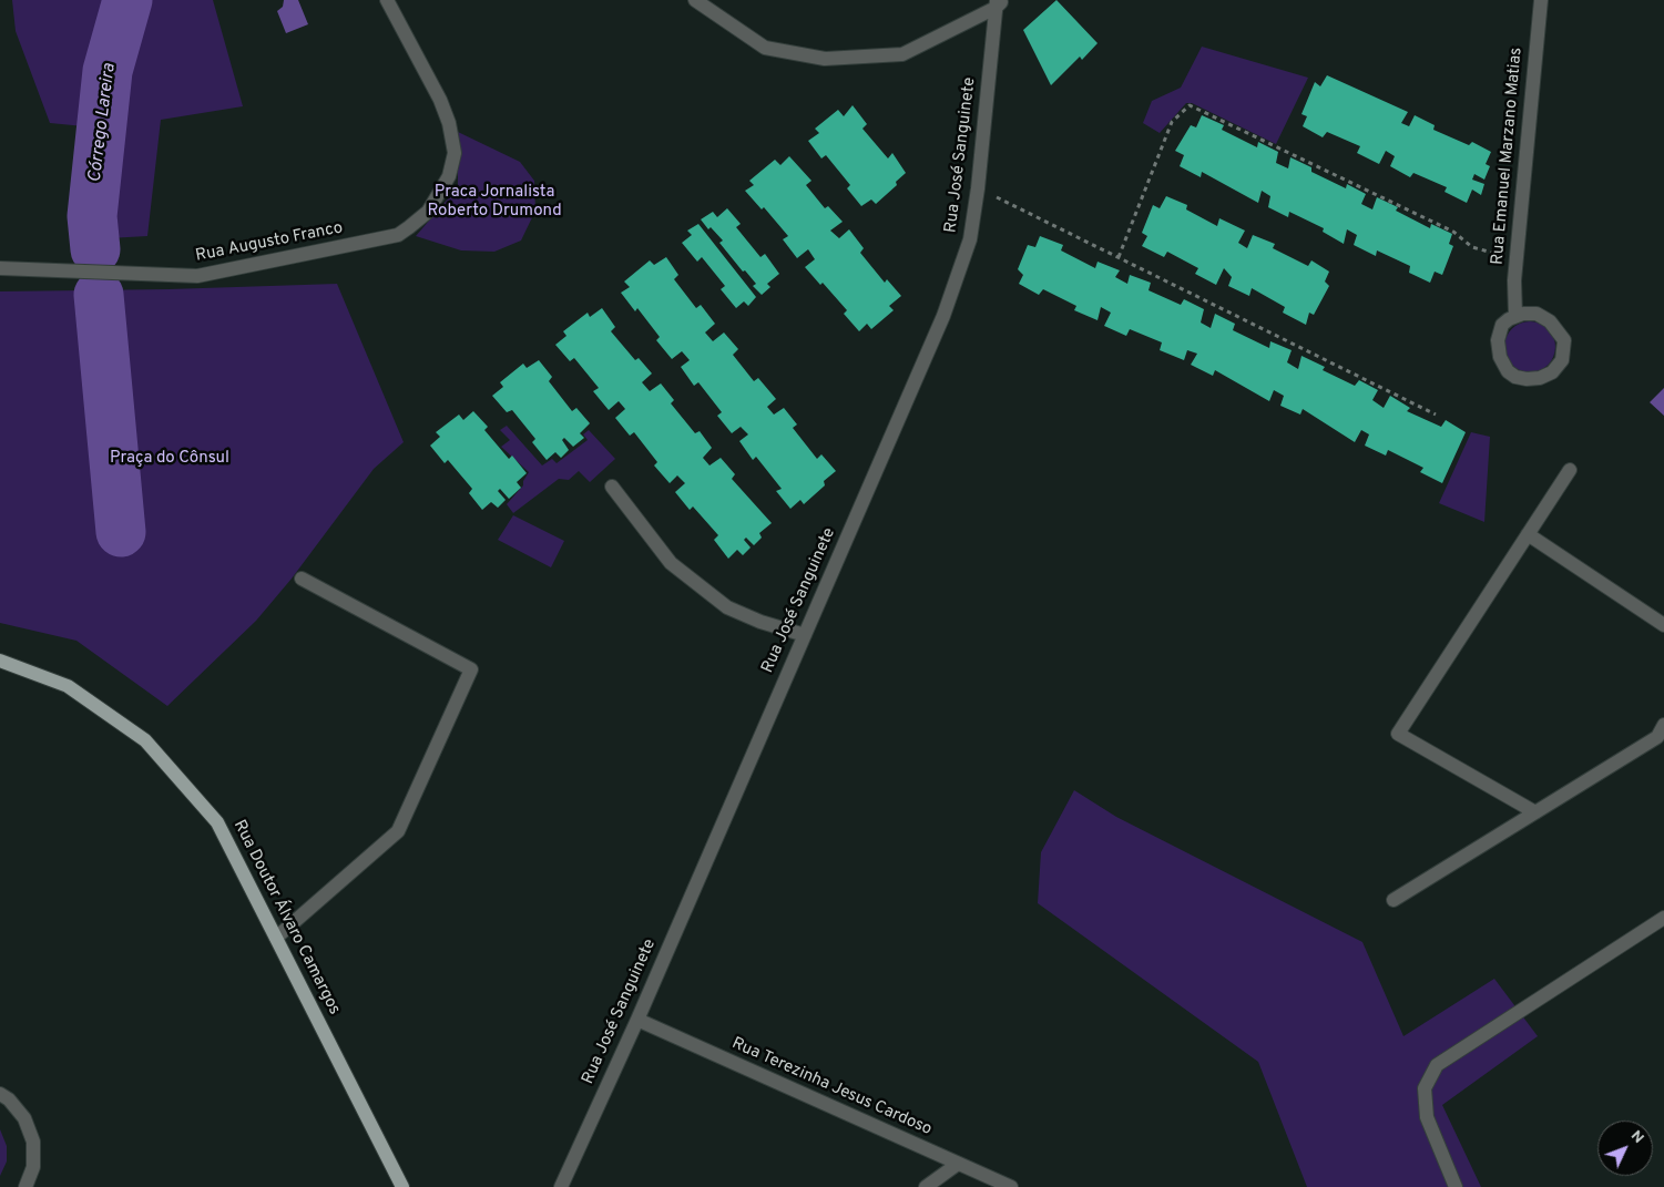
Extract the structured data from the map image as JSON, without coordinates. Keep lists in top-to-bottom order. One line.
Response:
{"streets":{"main road":["Rua Doutor Álvaro Camargos"],"street":["Rua José Sanguinete","Rua Emanuel Marzano Matias","Rua Augusto Franco","Rua Terezinha Jesus Cardoso"]},"crossings":[["Rua José Sanguinete","Rua Terezinha Jesus Cardoso"]],"water":["Córrego Lareira"],"parks":["Praca Jornalista Roberto Drumond","Praça do Cônsul"],"north":"top right"}
